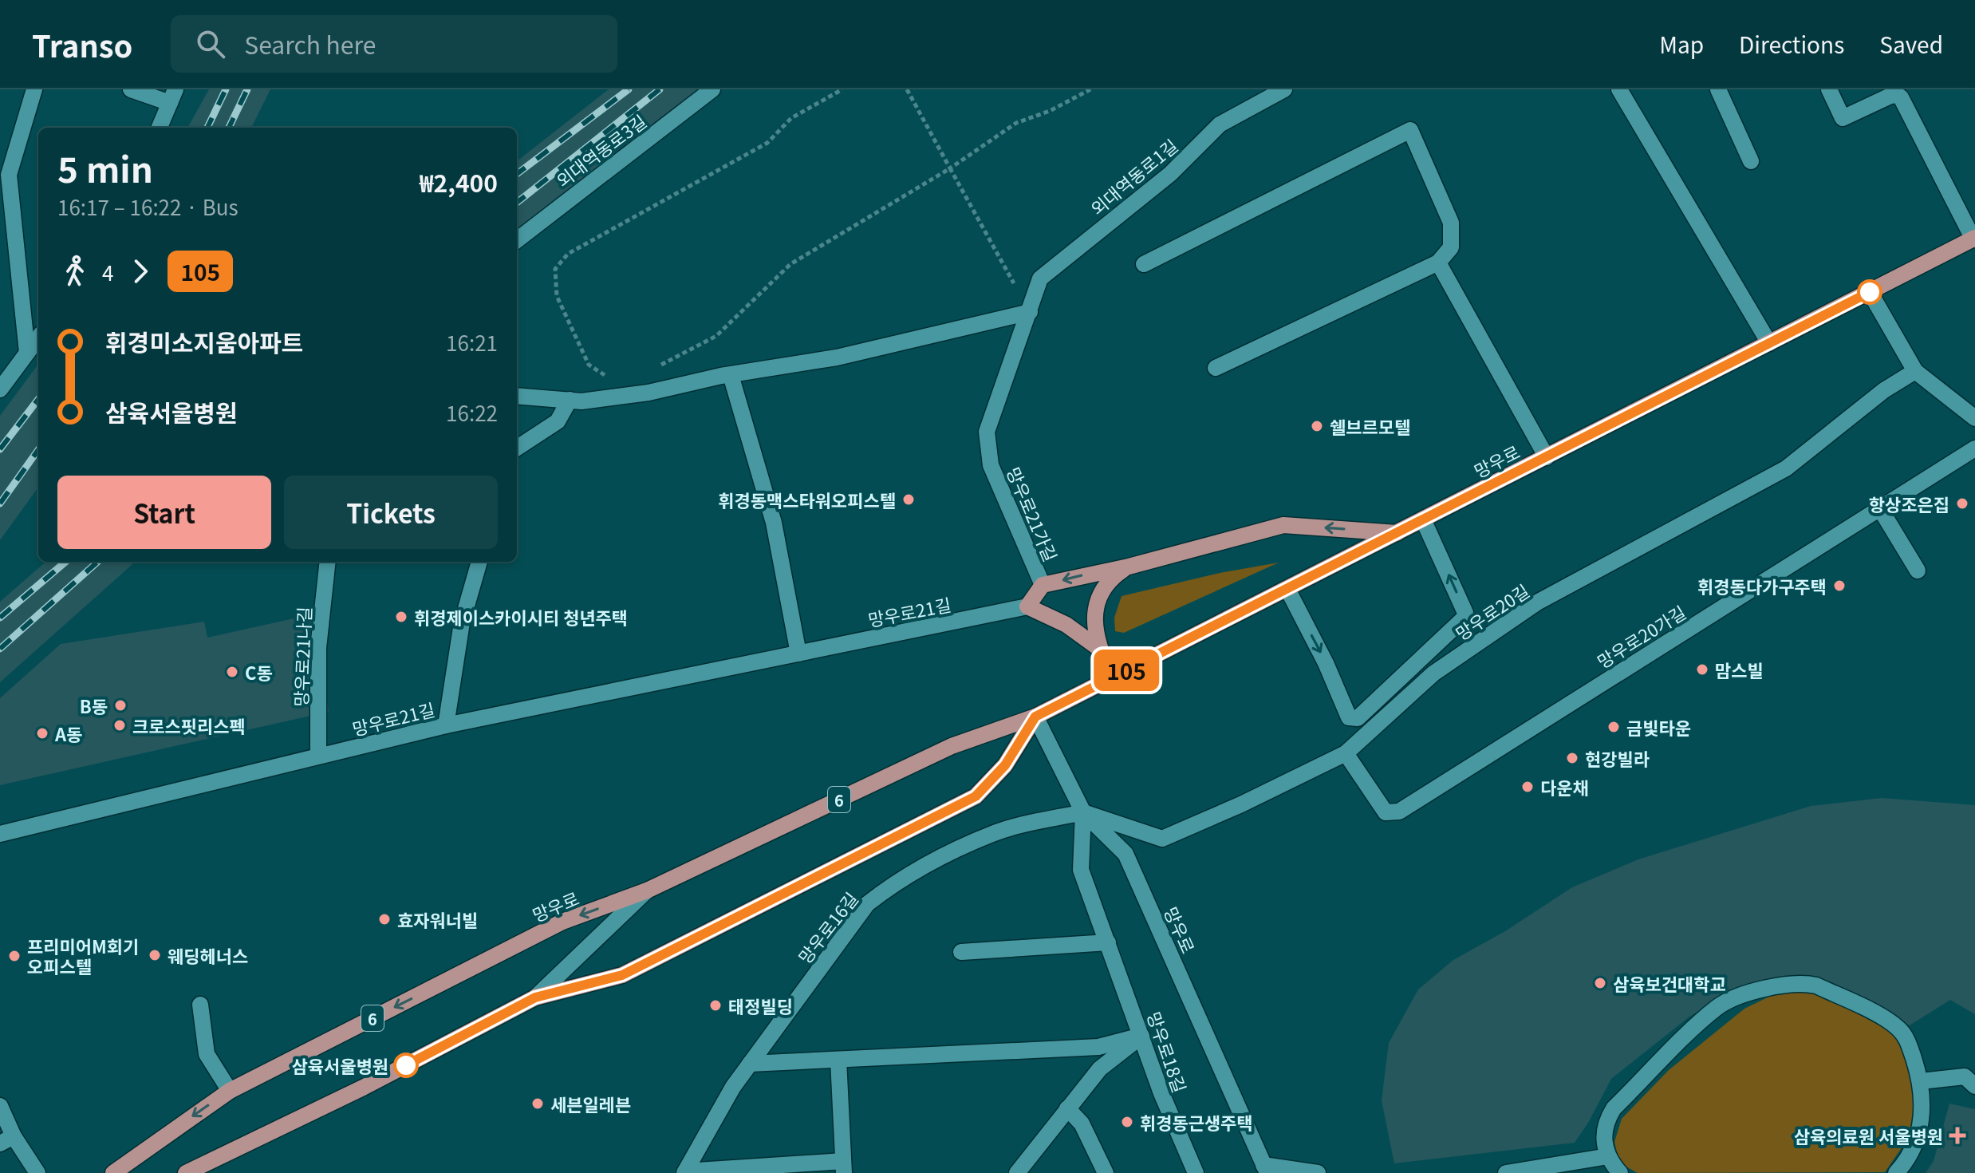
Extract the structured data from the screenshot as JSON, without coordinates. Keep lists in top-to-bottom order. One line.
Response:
{"streets":{"main road":["망우로","6"],"street":["외대역동로3길","외대역동로1길","망우로21가길","망우로21길","망우로20길","망우로20가길","망우로21나길","망우로16길","망우로18길"]},"crossings":[["외대역동로1길","망우로21가길"],["망우로","망우로20길"],["망우로","망우로16길"],["망우로","망우로18길"],["망우로21길","망우로21나길"],["망우로20길","망우로20가길"],["망우로20길","망우로16길"],["망우로20길","망우로18길"],["망우로16길","망우로18길"]],"places":{"other":["쉘브르모텔","휘경동맥스타워오피스텔","항상조은집","휘경동다가구주택","휘경제이스카이시티 청년주택","맘스빌","C동","B동","크로스핏리스펙","금빛타운","A동","현강빌라","다운채","효자워너빌","웨딩헤너스","프리미어M회기 오피스텔","삼육보건대학교","태정빌딩","삼육서울병원","세븐일레븐","휘경동근생주택"],"health":["삼육의료원 서울병원"]},"lines":["bus line 105"],"page":{"header":"Transo","search":"Search here","nav":["Map","Directions","Saved"],"on_map":"105","heading":["5 min","16:17 – 16:22 · Bus","₩2,400"],"legs":["4","105"],"list":[{"name":"휘경미소지움아파트","value":"16:21"},{"name":"삼육서울병원","value":"16:22"}],"buttons":["Start","Tickets"]}}
